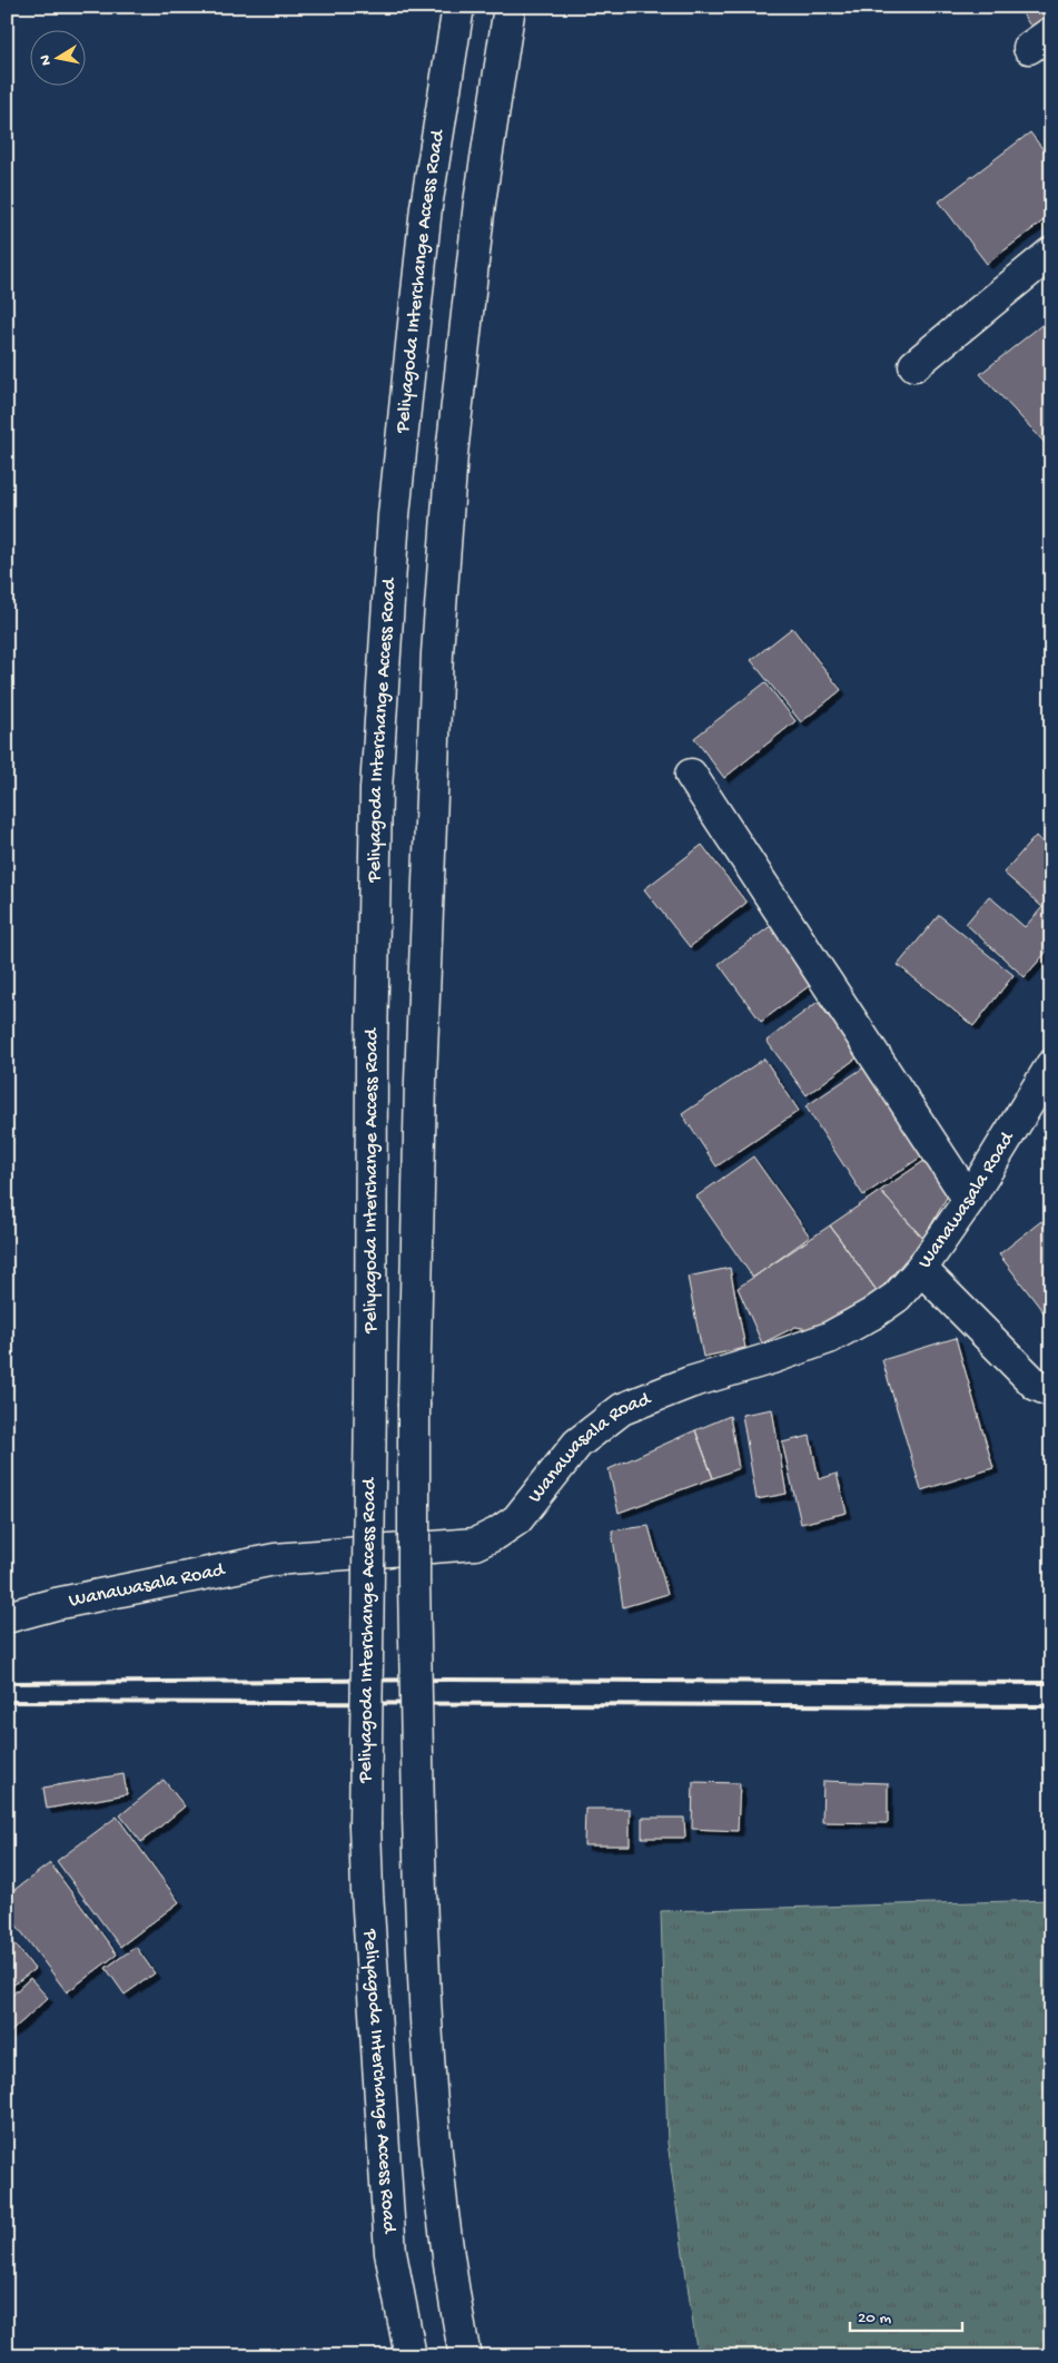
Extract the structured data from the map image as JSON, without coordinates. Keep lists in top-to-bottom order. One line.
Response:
{"streets":{"main road":["Peliyagoda Interchange Access Road","Wanawasala Road"]},"scale_bar":"20 m","north":"left"}
